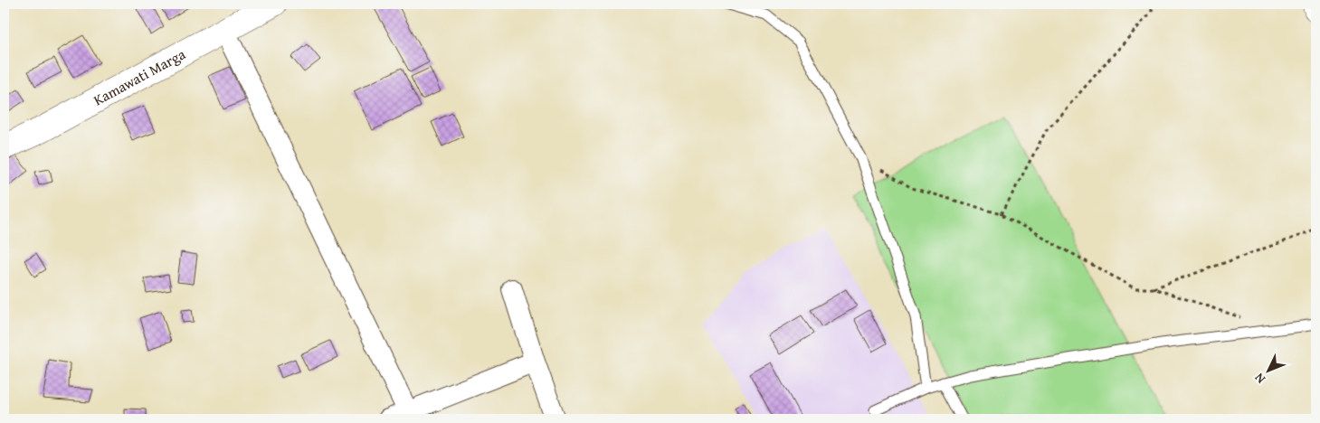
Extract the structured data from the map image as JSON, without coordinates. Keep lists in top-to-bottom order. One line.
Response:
{"streets":{"main road":["Kamawati Marga"]},"north":"bottom left"}
